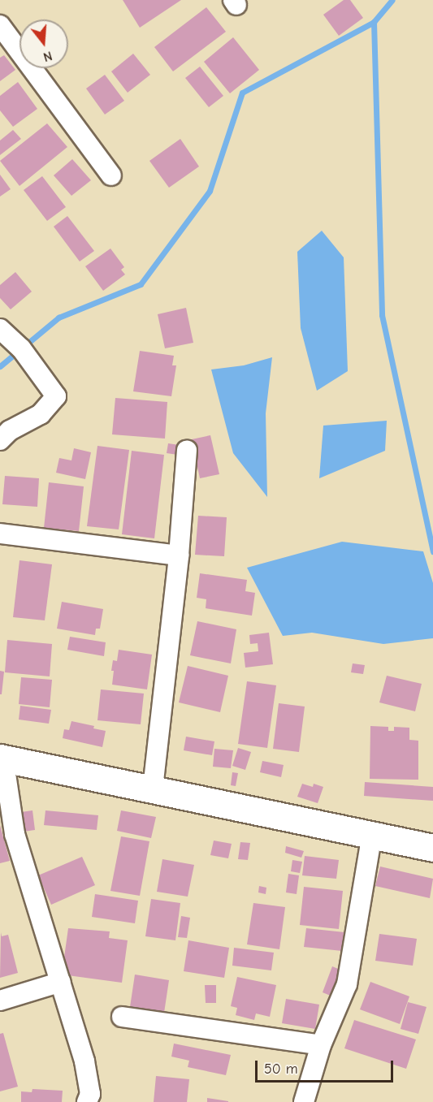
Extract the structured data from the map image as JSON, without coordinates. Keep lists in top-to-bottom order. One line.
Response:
{"scale_bar":"50 m","north":"bottom"}
